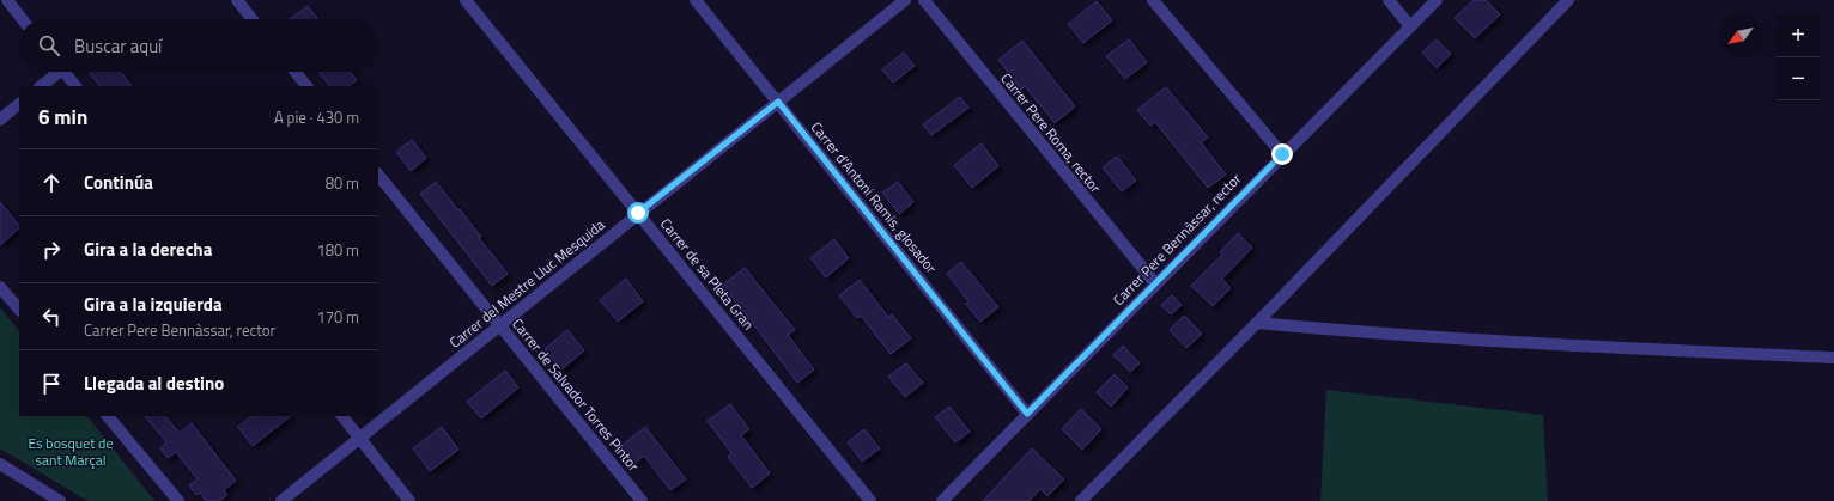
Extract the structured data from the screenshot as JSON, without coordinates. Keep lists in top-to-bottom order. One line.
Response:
{"streets":{"street":["Carrer Pere Roma, rector","Carrer d'Antoni Ramis, glosador","Carrer Pere Bennàssar, rector","Carrer de sa Pleta Gran","Carrer del Mestre Lluc Mesquida","Carrer de Salvador Torres Pintor"]},"crossings":[["Carrer Pere Roma, rector","Carrer Pere Bennàssar, rector"],["Carrer d'Antoni Ramis, glosador","Carrer Pere Bennàssar, rector"],["Carrer d'Antoni Ramis, glosador","Carrer del Mestre Lluc Mesquida"],["Carrer de sa Pleta Gran","Carrer del Mestre Lluc Mesquida"],["Carrer del Mestre Lluc Mesquida","Carrer de Salvador Torres Pintor"]],"parks":["Es bosquet de sant Marçal"],"north":"bottom left","page":{"map_buttons":["+","−"],"search":"Buscar aquí","heading":["6 min","A pie · 430 m"],"list":[["Continúa","80 m"],["Gira a la derecha","180 m"],["Gira a la izquierda","Carrer Pere Bennàssar, rector","170 m"],"Llegada al destino"]}}
